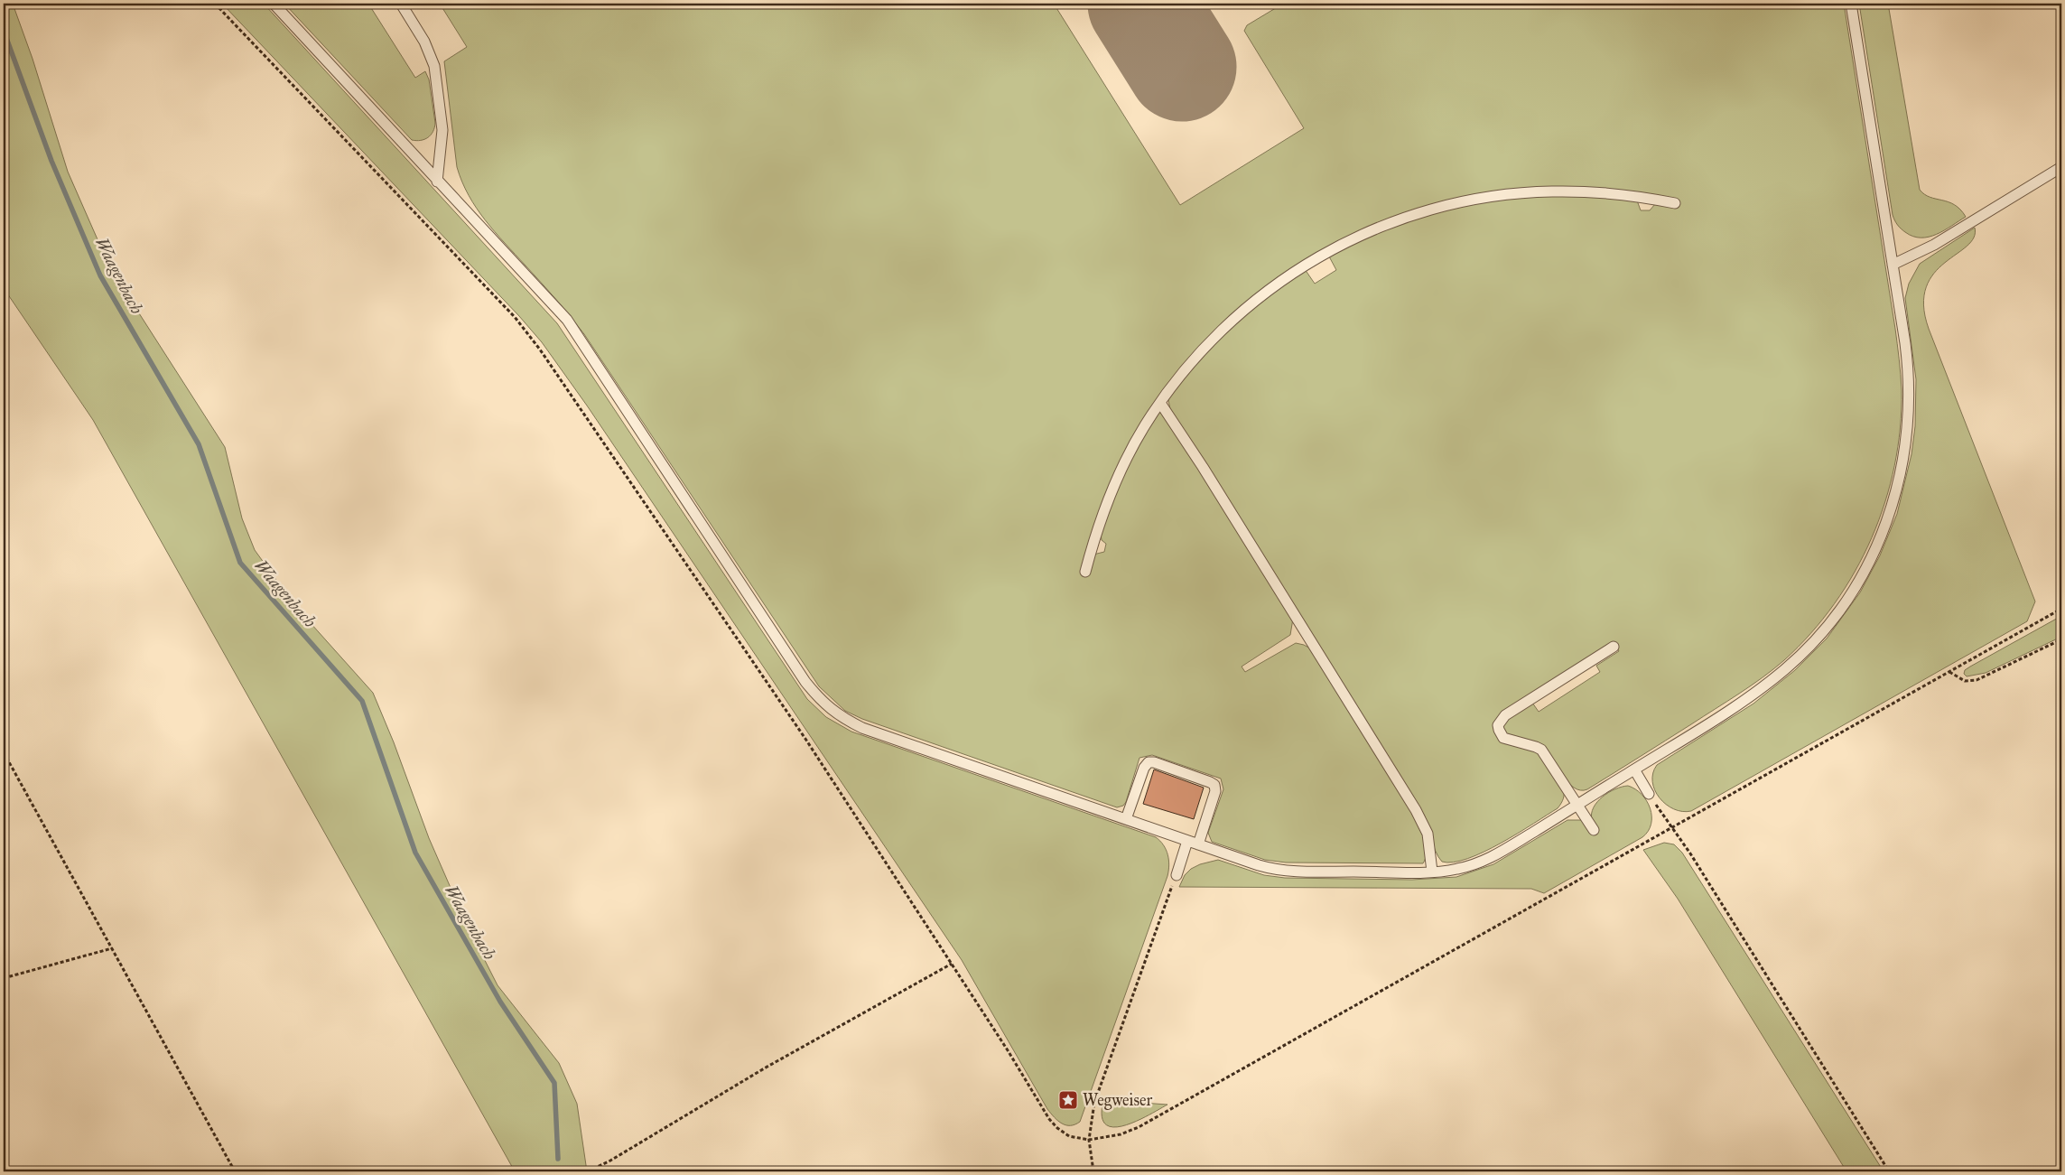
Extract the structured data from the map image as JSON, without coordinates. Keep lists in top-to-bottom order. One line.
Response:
{"water":["Waagenbach"],"places":{"place":["Wegweiser"]}}
